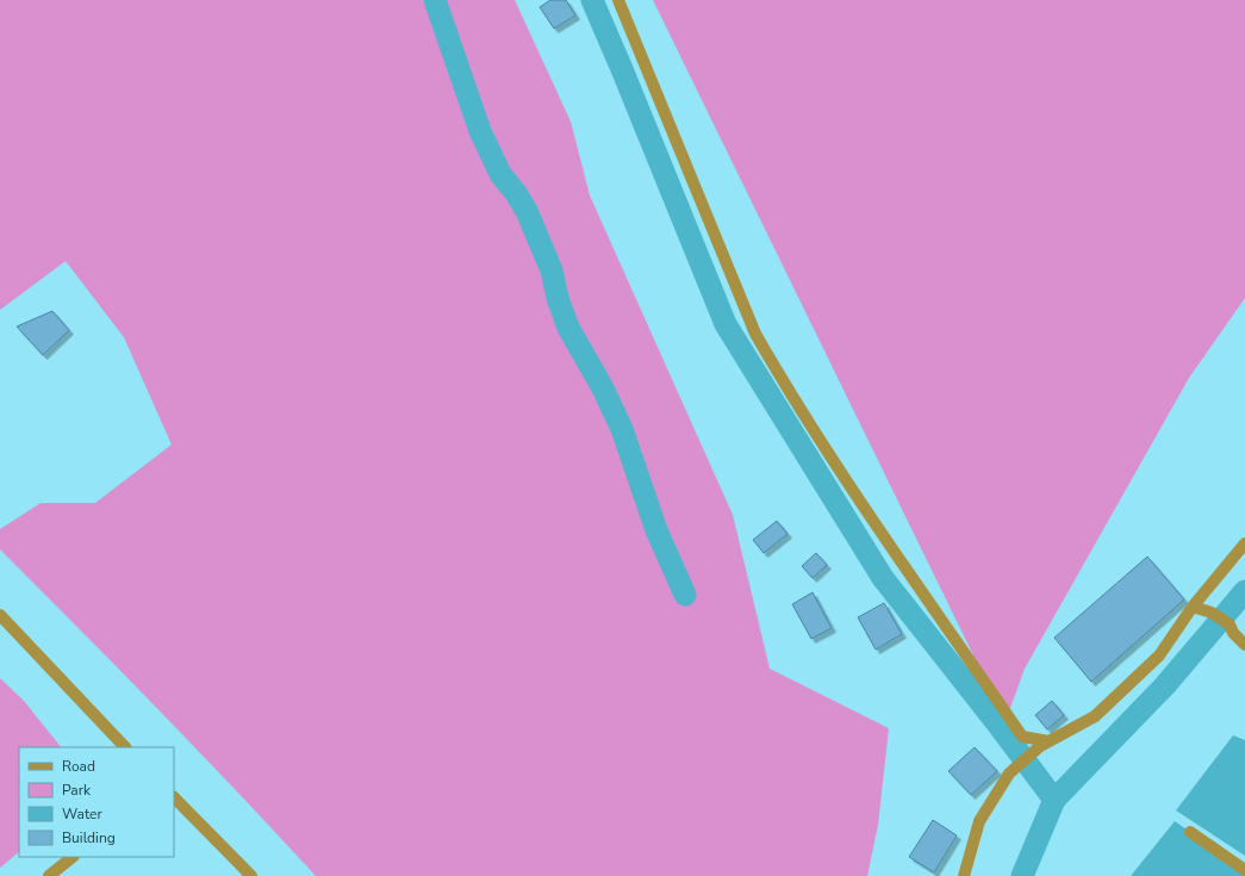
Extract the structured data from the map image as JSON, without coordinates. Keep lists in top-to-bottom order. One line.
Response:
{"legend":["Road","Park","Water","Building"]}
